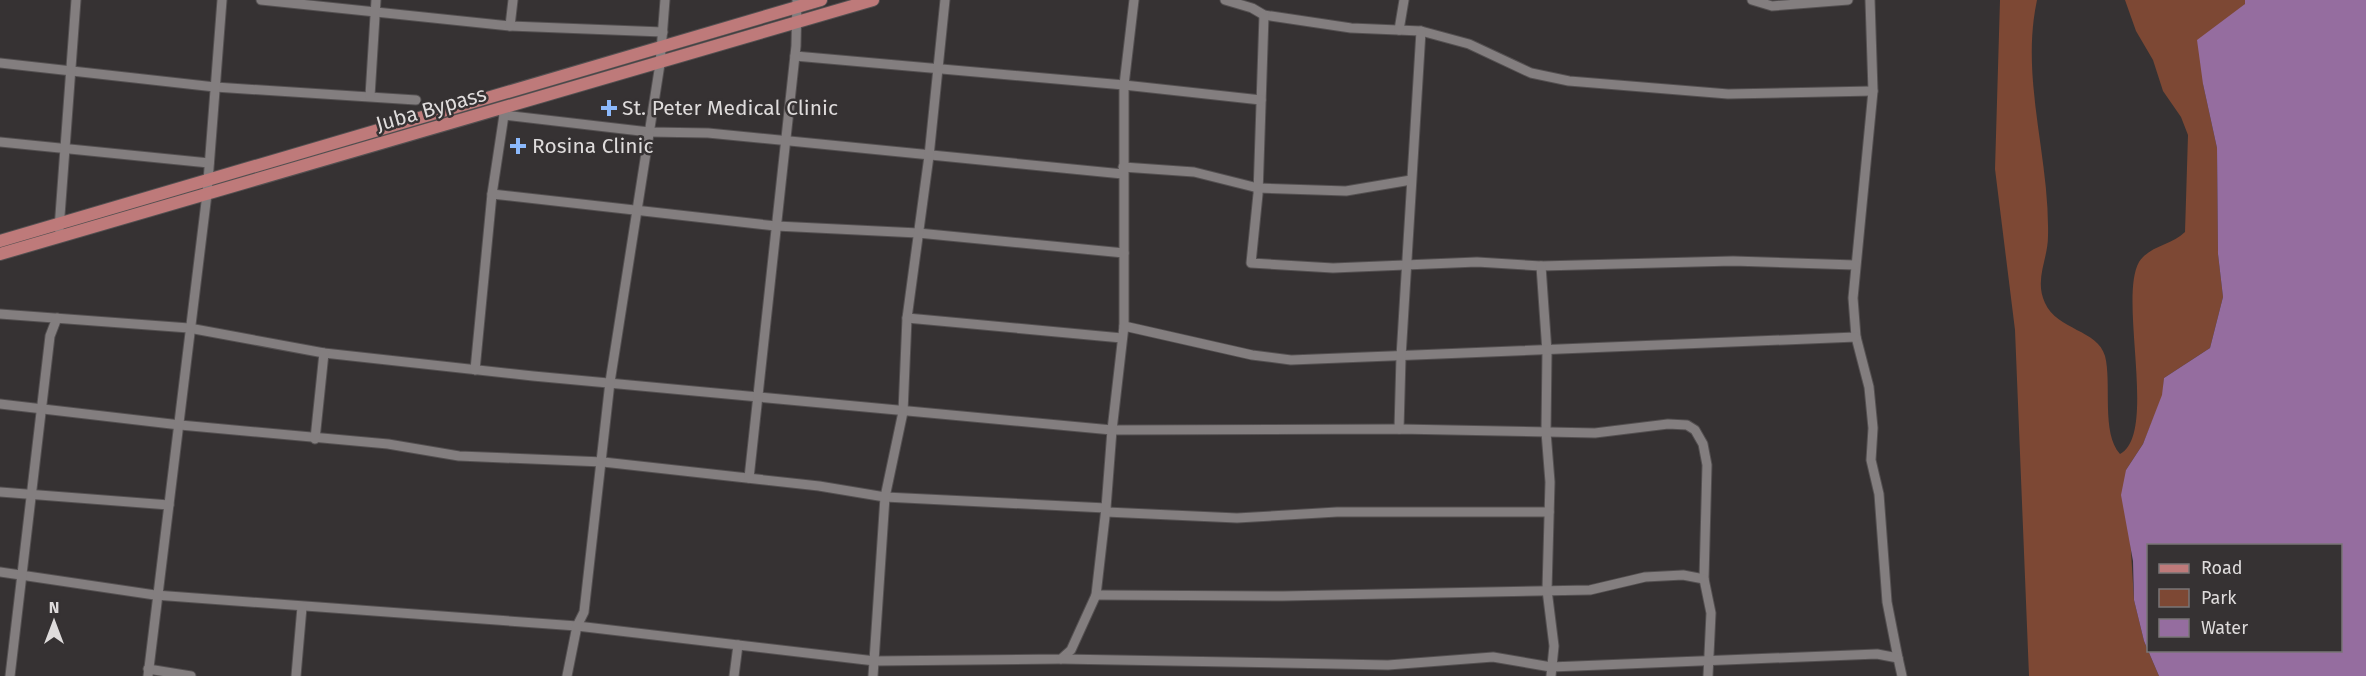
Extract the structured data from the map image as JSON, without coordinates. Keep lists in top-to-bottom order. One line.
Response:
{"streets":{"main road":["Juba Bypass"]},"places":{"health":["St. Peter Medical Clinic","Rosina Clinic"]},"legend":["Road","Park","Water"],"north":"top"}
